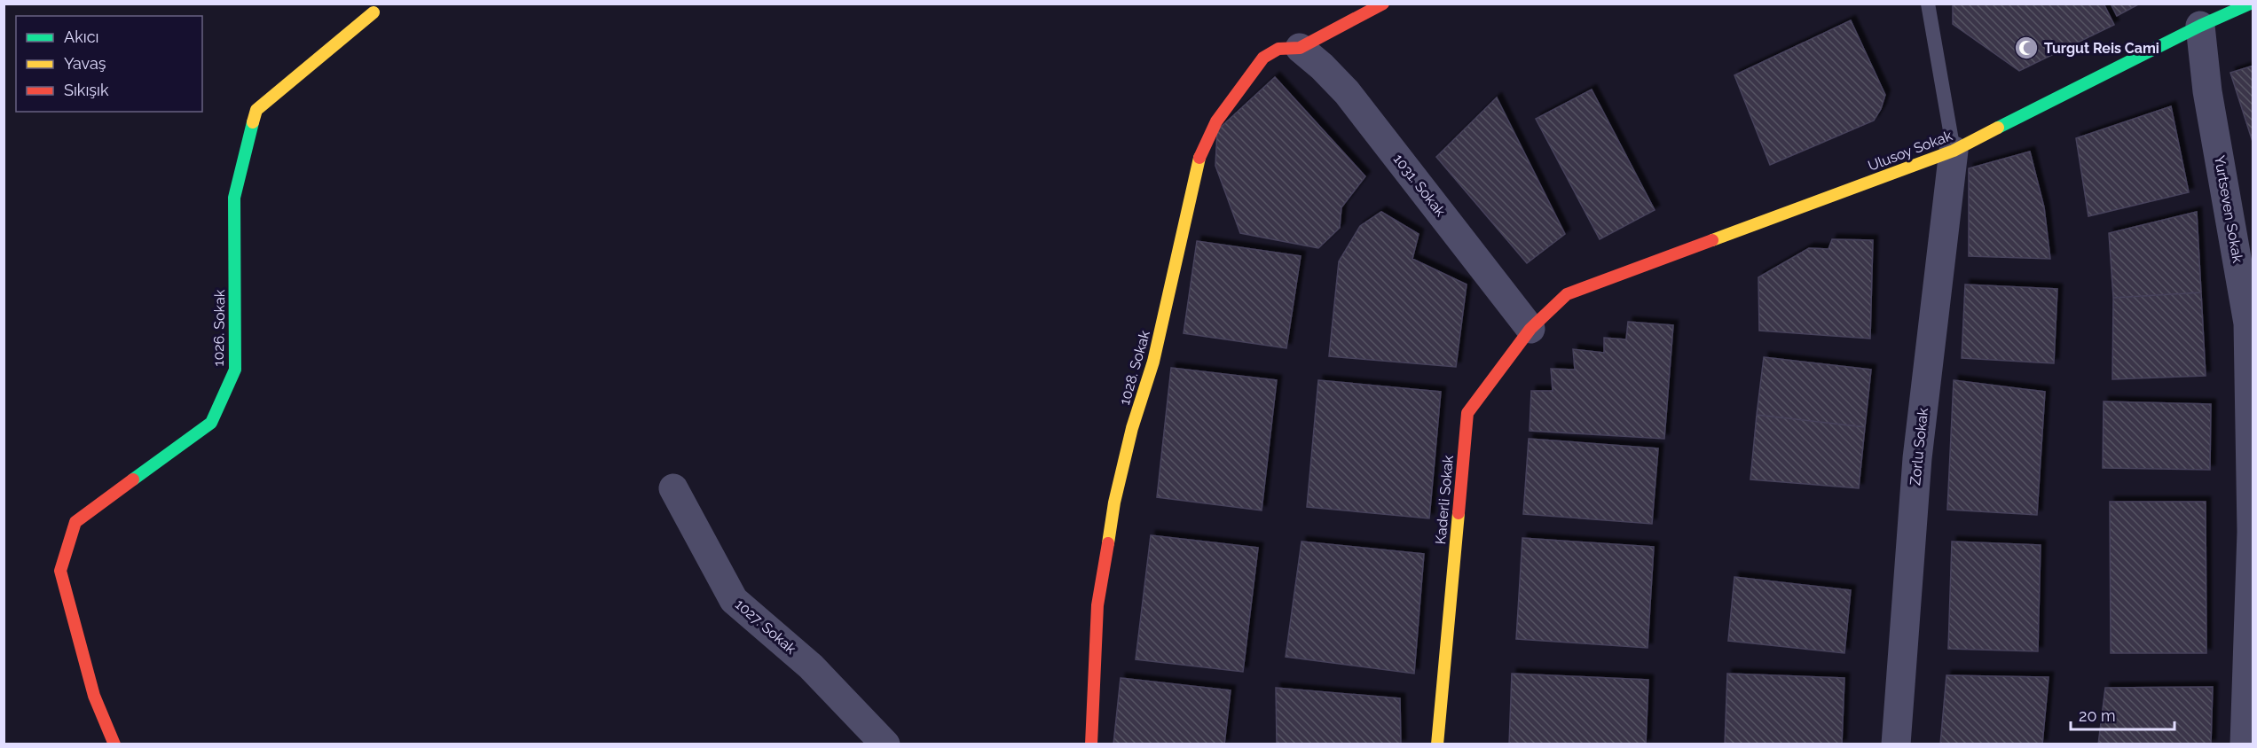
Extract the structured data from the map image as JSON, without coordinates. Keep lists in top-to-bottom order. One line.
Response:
{"streets":{"street":["Ulusoy Sokak","1031. Sokak","Yurtseven Sokak","1026. Sokak","1028. Sokak","Zorlu Sokak","Kaderli Sokak","1027. Sokak"]},"crossings":[["Ulusoy Sokak","Yurtseven Sokak"],["Ulusoy Sokak","Zorlu Sokak"],["Ulusoy Sokak","Kaderli Sokak"],["1031. Sokak","1028. Sokak"],["1031. Sokak","Kaderli Sokak"]],"places":{"mosque":["Turgut Reis Cami"]},"legend":["Akıcı","Yavaş","Sıkışık"],"scale_bar":"20 m"}
